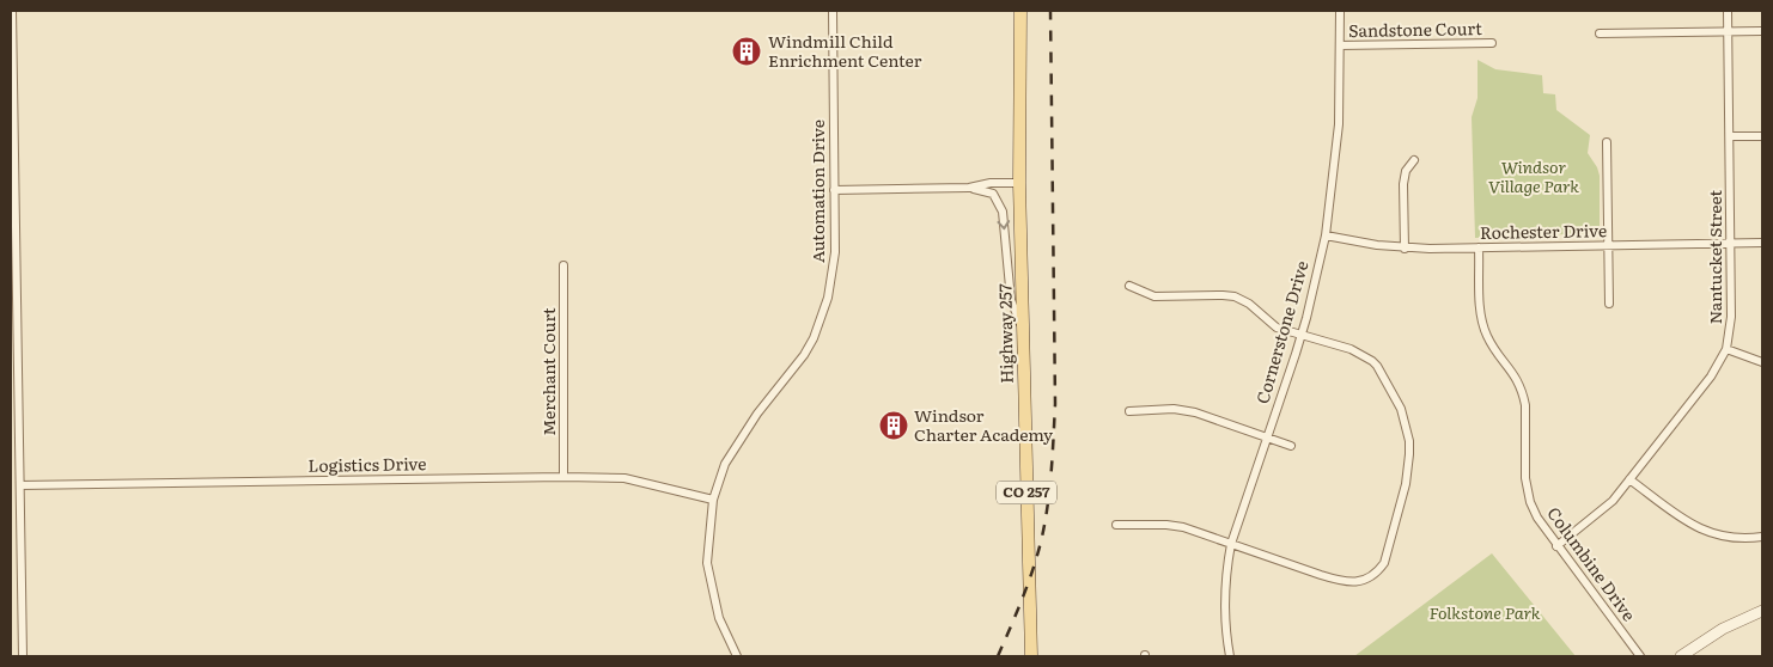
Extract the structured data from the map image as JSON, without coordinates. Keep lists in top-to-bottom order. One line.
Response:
{"streets":{"main road":["Highway 257","CO 257"],"street":["Sandstone Court","Automation Drive","Rochester Drive","Nantucket Street","Cornerstone Drive","Merchant Court","Logistics Drive","Columbine Drive"]},"crossings":[["Sandstone Court","Cornerstone Drive"],["Automation Drive","Logistics Drive"],["Rochester Drive","Nantucket Street"],["Rochester Drive","Cornerstone Drive"],["Rochester Drive","Columbine Drive"],["Nantucket Street","Columbine Drive"],["Merchant Court","Logistics Drive"]],"parks":["Windsor Village Park","Folkstone Park"],"places":{"building":["Windmill Child Enrichment Center","Windsor Charter Academy"]}}
